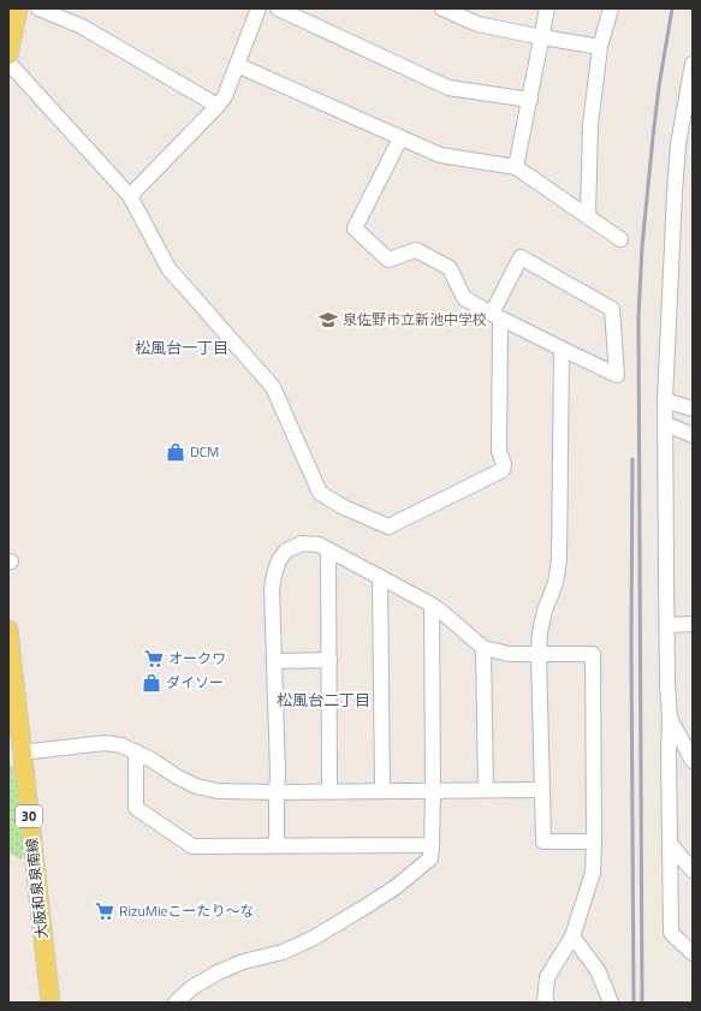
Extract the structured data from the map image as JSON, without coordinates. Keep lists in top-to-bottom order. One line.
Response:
{"streets":{"main road":["30","大阪和泉泉南線"]},"districts":["松風台一丁目","松風台二丁目"],"places":{"school or university":["泉佐野市立新池中学校"],"shop":["DCM","ダイソー"],"supermarket":["オークワ","RizuMieこーたり～な"]}}
